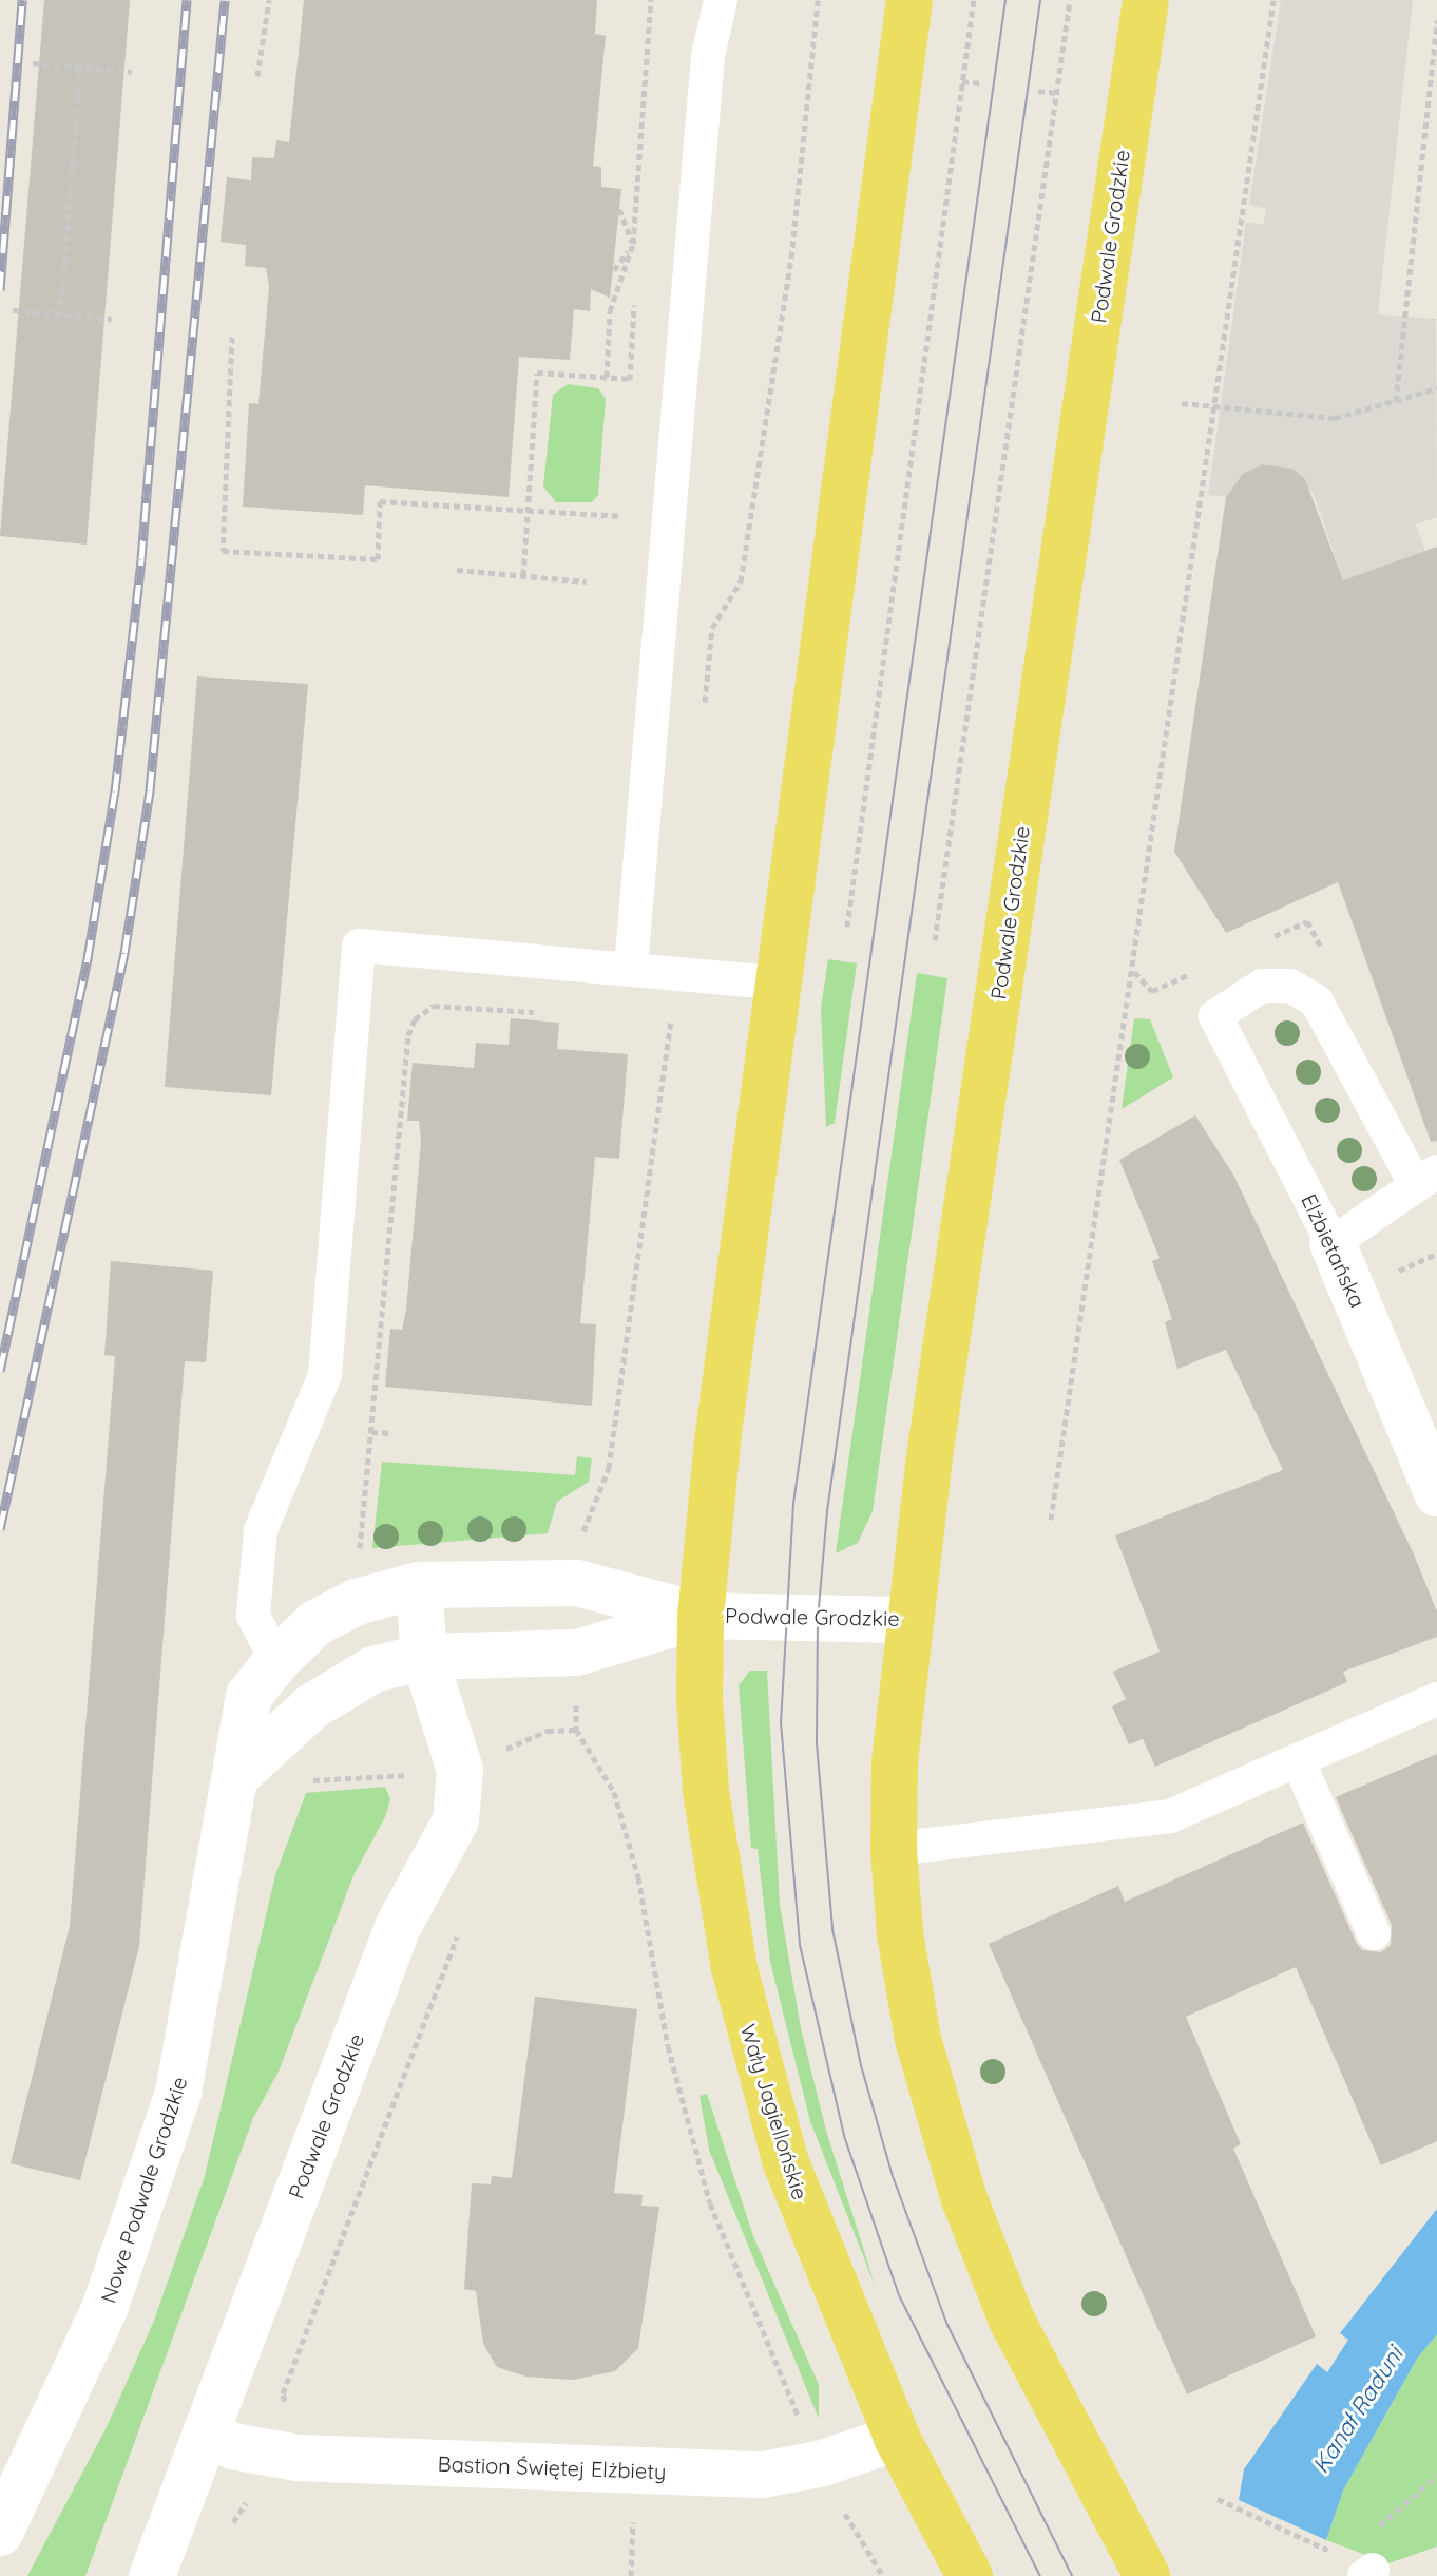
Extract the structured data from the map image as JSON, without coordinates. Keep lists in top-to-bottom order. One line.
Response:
{"streets":{"main road":["Podwale Grodzkie","Wały Jagiellońskie"],"street":["Elżbietańska","Nowe Podwale Grodzkie","Bastion Świętej Elżbiety"]},"crossings":[["Podwale Grodzkie","Wały Jagiellońskie"],["Podwale Grodzkie","Nowe Podwale Grodzkie"],["Podwale Grodzkie","Bastion Świętej Elżbiety"],["Wały Jagiellońskie","Bastion Świętej Elżbiety"]],"water":["Kanał Raduni"]}
